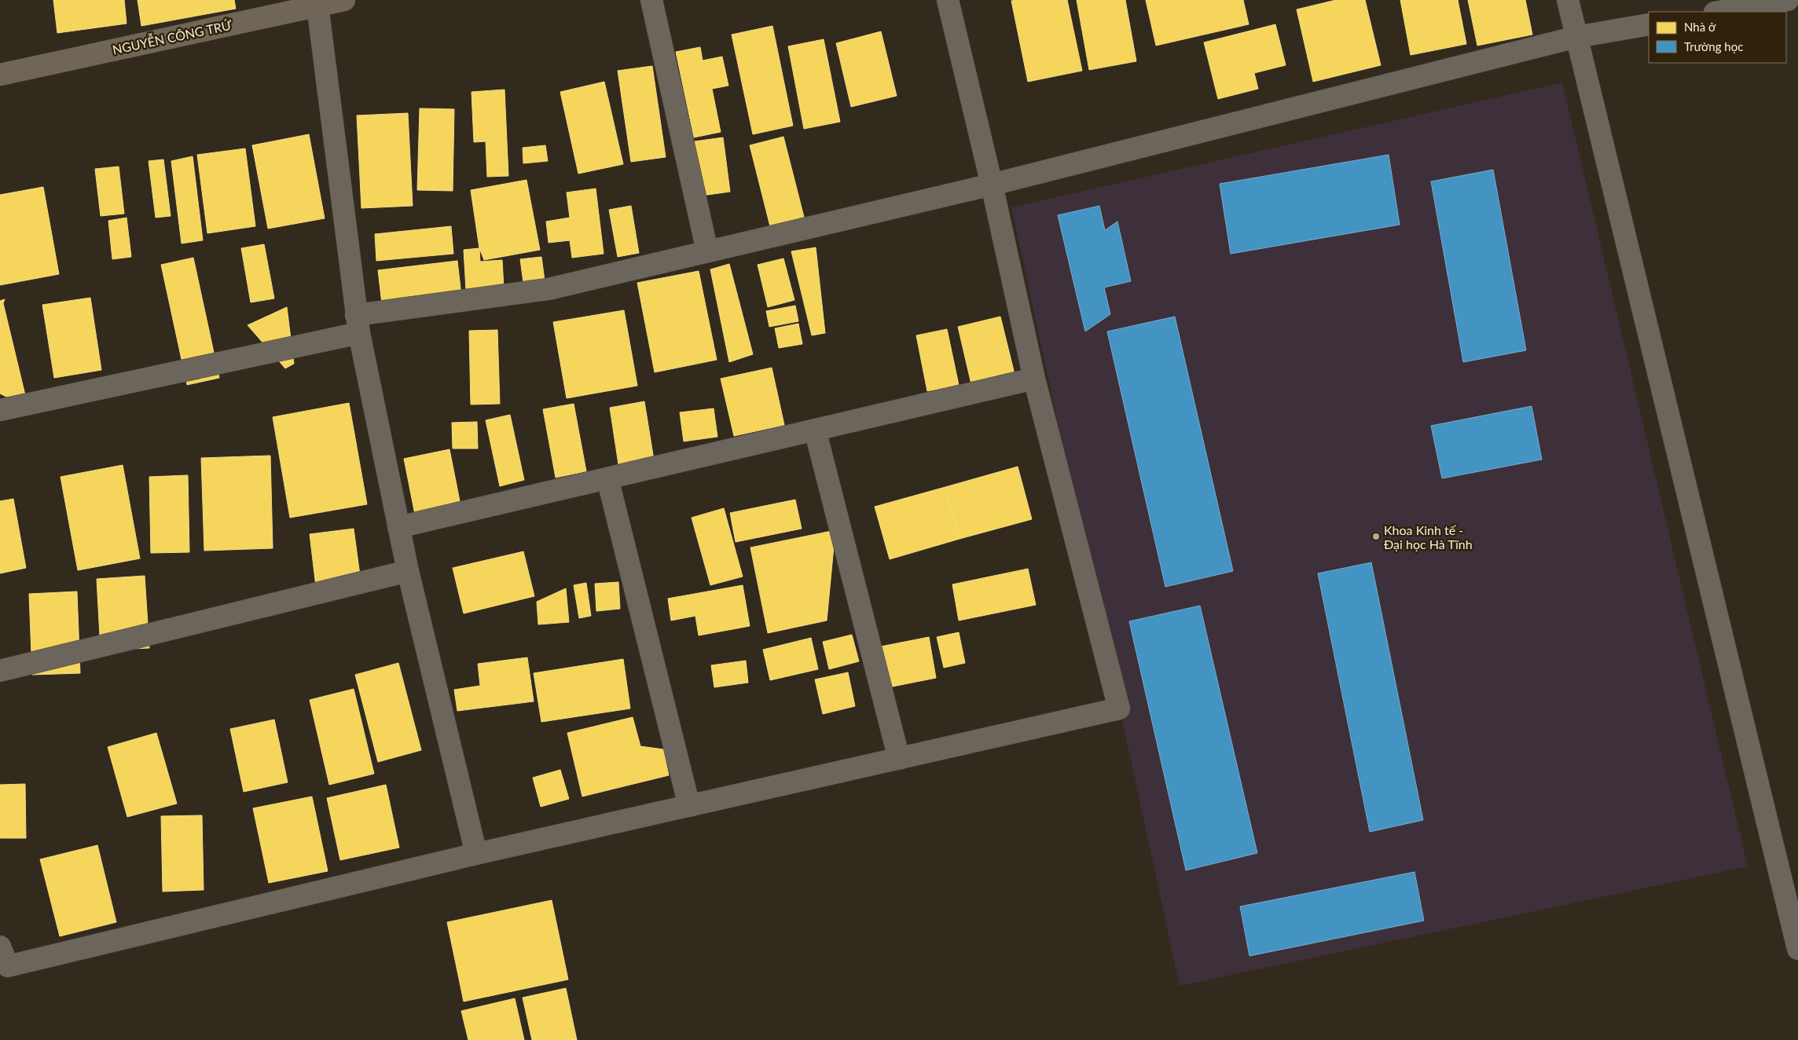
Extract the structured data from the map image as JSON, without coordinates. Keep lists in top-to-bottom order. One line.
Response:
{"streets":{"main road":["NGUYỄN CÔNG TRỨ"]},"places":["Khoa Kinh tế - Đại học Hà Tĩnh"],"legend":["Nhà ở","Trường học"]}
